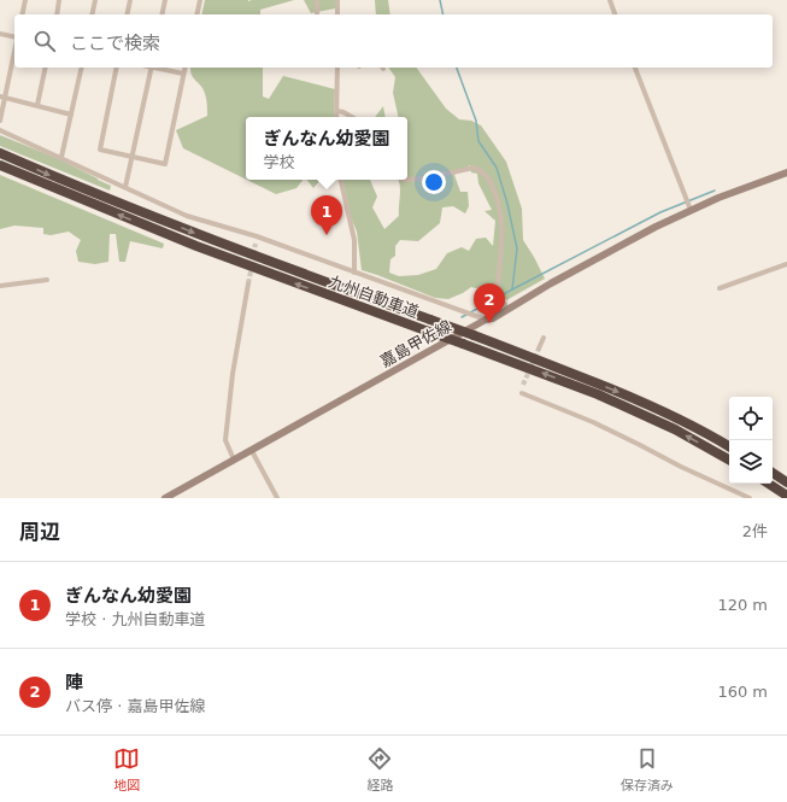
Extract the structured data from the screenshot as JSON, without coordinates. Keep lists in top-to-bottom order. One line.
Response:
{"streets":{"highway":["九州自動車道"],"main road":["嘉島甲佐線"]},"page":{"search":"ここで検索","popup":["ぎんなん幼愛園","学校"],"pins":["1","2"],"heading":["周辺","2件"],"list":[{"mark":"1","name":"ぎんなん幼愛園","note":"学校 · 九州自動車道","value":"120 m"},{"mark":"2","name":"陣","note":"バス停 · 嘉島甲佐線","value":"160 m"}],"nav":["地図","経路","保存済み"]}}
